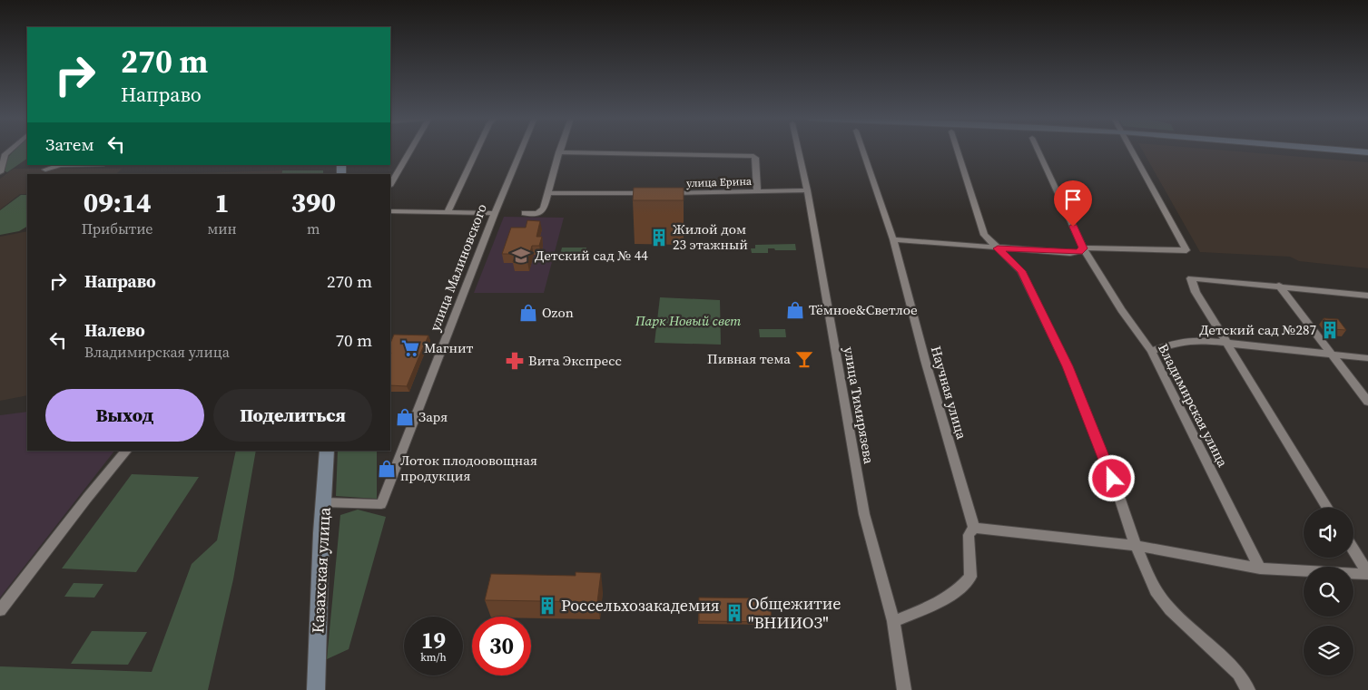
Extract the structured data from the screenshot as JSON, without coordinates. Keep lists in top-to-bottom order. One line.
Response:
{"streets":{"street":["улица Ерина","улица Малиновского","Научная улица","улица Тимирязева","Владимирская улица","Казахская улица"]},"crossings":[["улица Ерина","улица Тимирязева"],["улица Малиновского","Казахская улица"],["Научная улица","улица Тимирязева"]],"parks":["Парк Новый свет"],"places":{"building":["Жилой дом 23 этажный","Детский сад №287","Россельхозакадемия","Общежитие \"ВНИИОЗ\""],"school or university":["Детский сад № 44"],"shop":["Тёмное&Светлое","Ozon","Заря","Лоток плодоовощная продукция"],"supermarket":["Магнит"],"bar":["Пивная тема"],"pharmacy":["Вита Экспресс"]},"page":{"turn":["270 m","Направо"],"then":"Затем","eta":["09:14","Прибытие","1","мин","390","m"],"list":[{"name":"Направо","value":"270 m"},{"name":"Налево","note":"Владимирская улица","value":"70 m"}],"buttons":["Выход","Поделиться"],"speed":"19 km/h","limit":"30"}}
